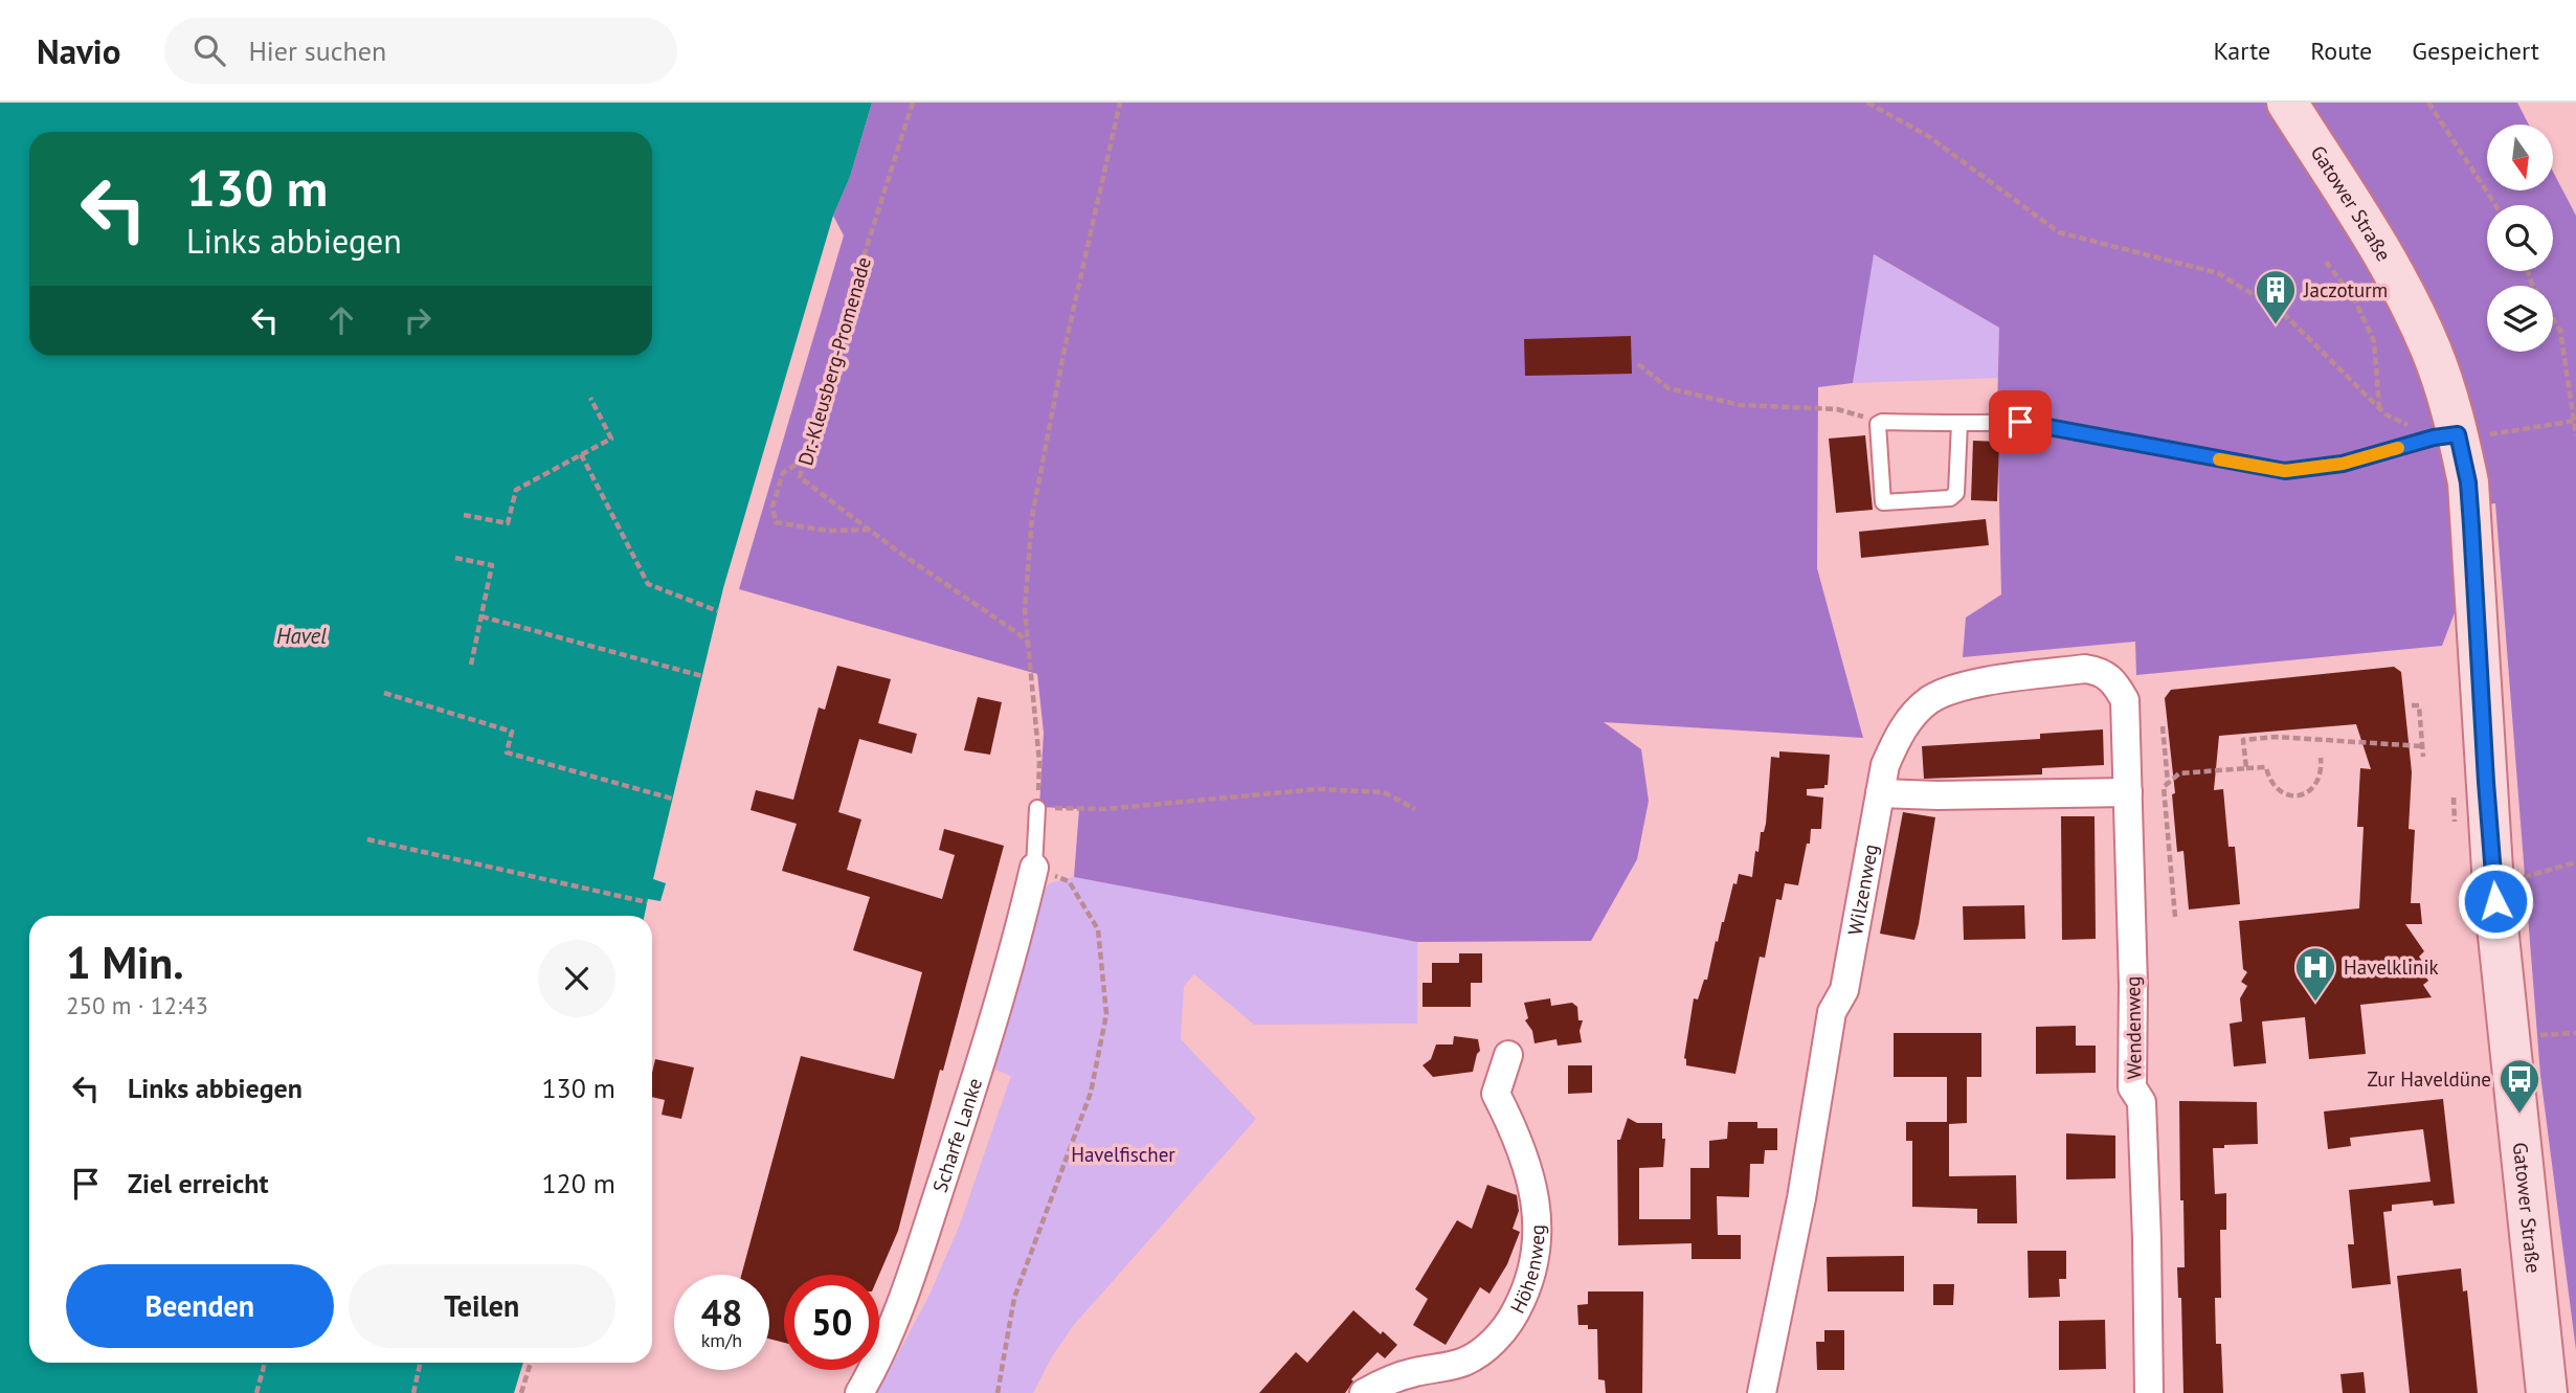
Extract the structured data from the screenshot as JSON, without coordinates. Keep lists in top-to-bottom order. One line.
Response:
{"streets":{"main road":["Gatower Straße"],"street":["Wilzenweg","Wendenweg","Scharfe Lanke","Höhenweg"],"path":["Dr.-Kleusberg-Promenade"]},"crossings":[["Wilzenweg","Wendenweg"]],"water":["Havel"],"parks":["Havelfischer"],"places":{"building":["Jaczoturm"],"hospital":["Havelklinik"],"bus stop":["Zur Haveldüne"]},"north":"bottom","page":{"header":"Navio","search":"Hier suchen","nav":["Karte","Route","Gespeichert"],"turn":["130 m","Links abbiegen"],"heading":["1 Min.","250 m · 12:43"],"list":[{"name":"Links abbiegen","value":"130 m"},{"name":"Ziel erreicht","value":"120 m"}],"buttons":["Beenden","Teilen"],"speed":"48 km/h","limit":"50"}}
